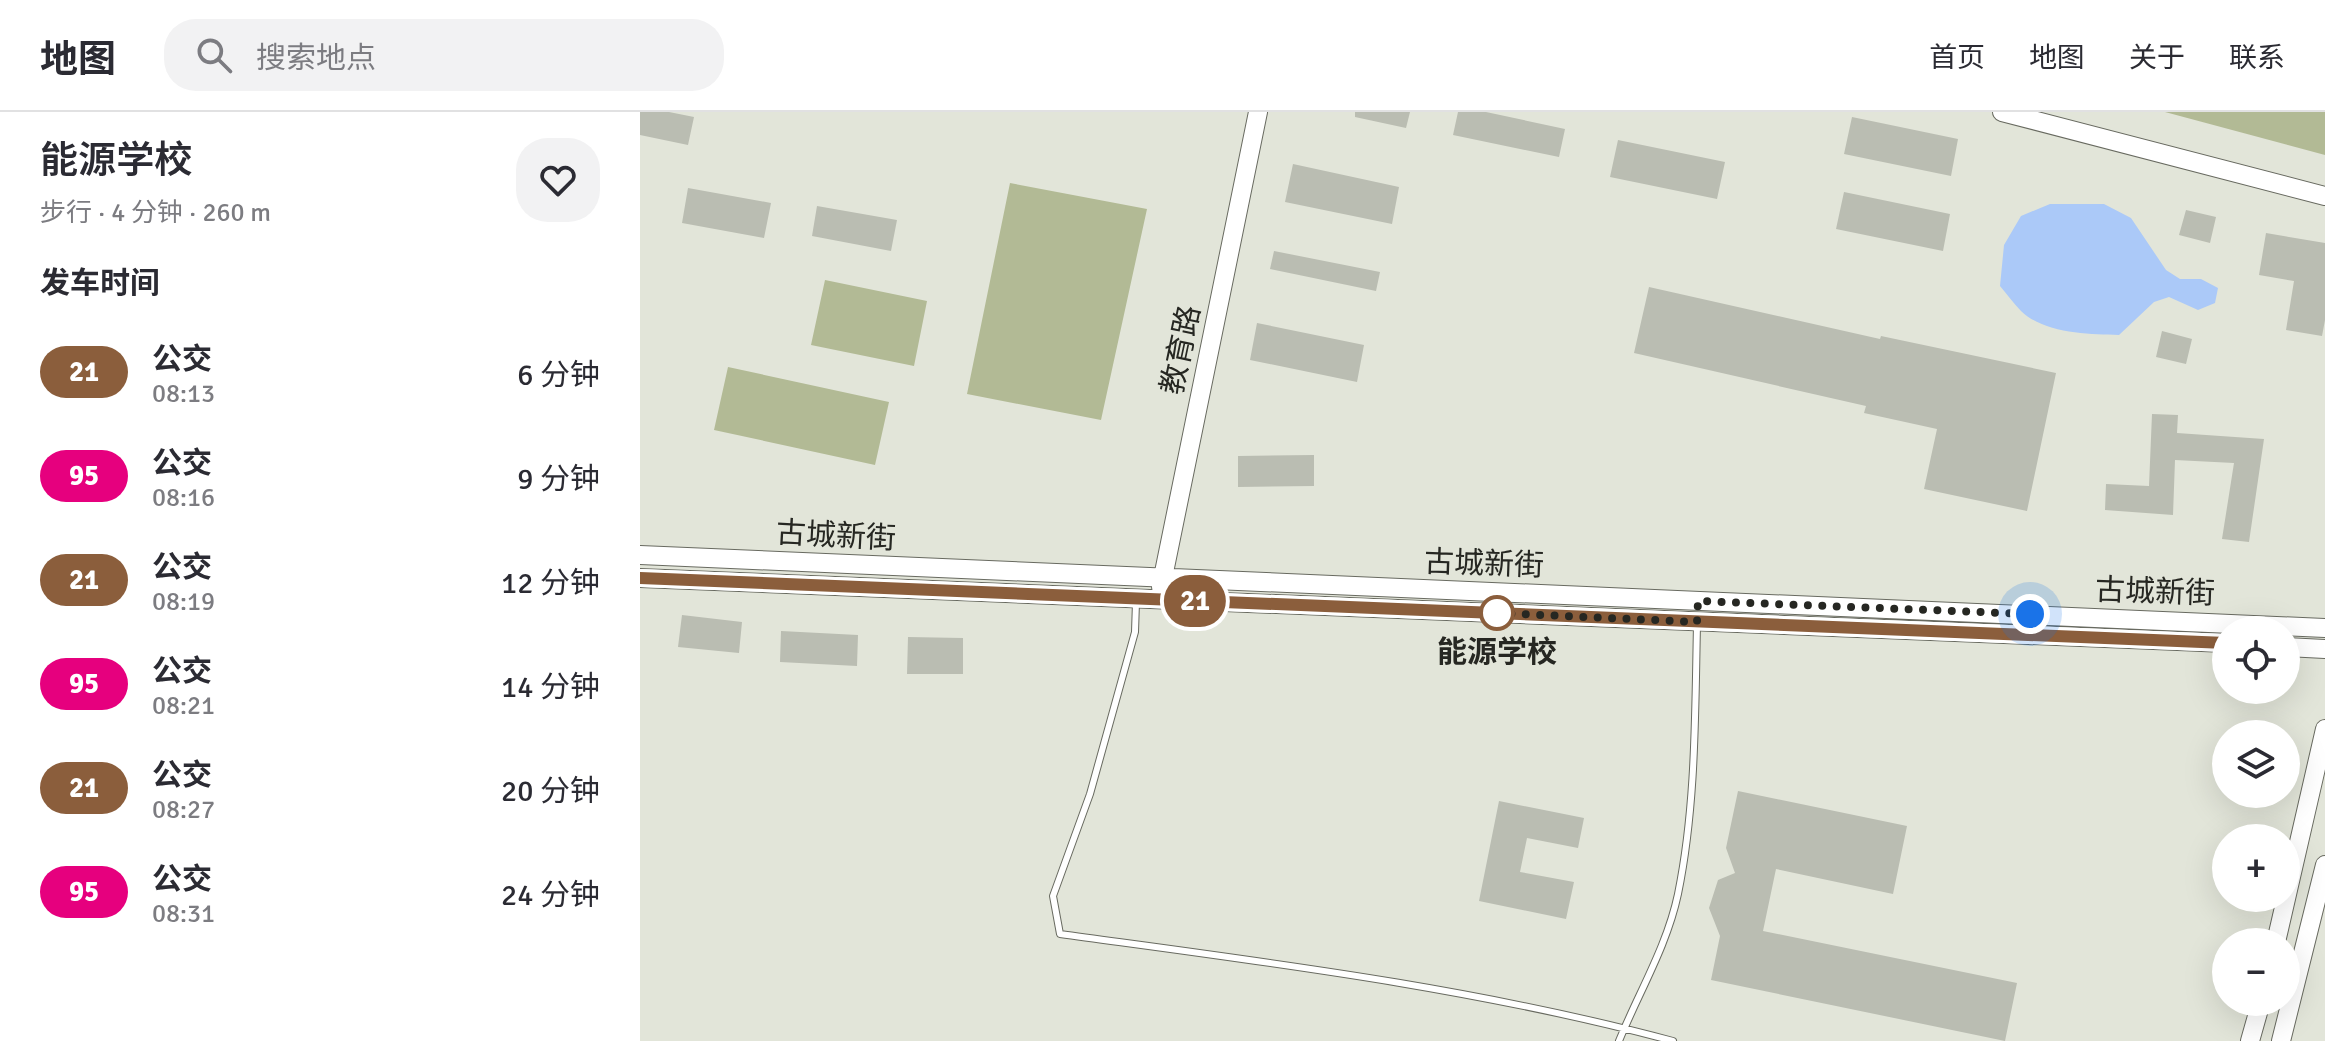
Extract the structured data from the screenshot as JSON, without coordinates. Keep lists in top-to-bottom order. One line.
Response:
{"streets":{"main road":["教育路","古城新街"]},"crossings":[["教育路","古城新街"]],"places":["能源学校"],"lines":["bus line 21"],"page":{"header":"地图","search":"搜索地点","nav":["首页","地图","关于","联系"],"heading":[["能源学校","步行 · 4 分钟 · 260 m"],"发车时间"],"on_map":"21","list":[{"mark":"21","name":"公交","note":"08:13","value":"6 分钟"},{"mark":"95","name":"公交","note":"08:16","value":"9 分钟"},{"mark":"21","name":"公交","note":"08:19","value":"12 分钟"},{"mark":"95","name":"公交","note":"08:21","value":"14 分钟"},{"mark":"21","name":"公交","note":"08:27","value":"20 分钟"},{"mark":"95","name":"公交","note":"08:31","value":"24 分钟"}],"map_buttons":["+","−"]}}
